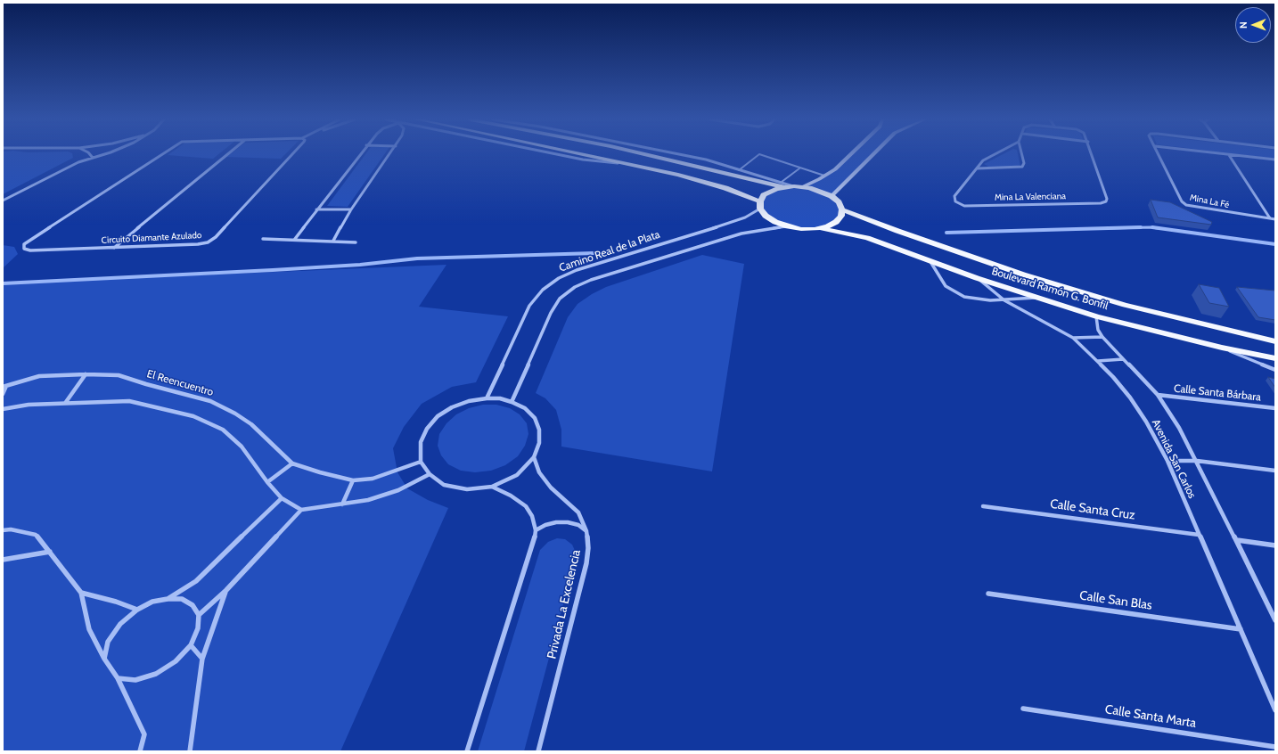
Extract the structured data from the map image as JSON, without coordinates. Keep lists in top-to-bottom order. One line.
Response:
{"streets":{"main road":["Boulevard Ramón G. Bonfil"],"street":["Mina La Valenciana","Mina La Fé","Circuito Diamante Azulado","Camino Real de la Plata","El Reencuentro","Calle Santa Bárbara","Avenida San Carlos","Calle Santa Cruz","Calle San Blas","Privada La Excelencia","Calle Santa Marta"]},"crossings":[["Camino Real de la Plata","El Reencuentro"],["Camino Real de la Plata","Privada La Excelencia"],["Boulevard Ramón G. Bonfil","Avenida San Carlos"],["El Reencuentro","Privada La Excelencia"],["Calle Santa Bárbara","Avenida San Carlos"],["Avenida San Carlos","Calle Santa Cruz"],["Avenida San Carlos","Calle San Blas"]],"north":"left"}
